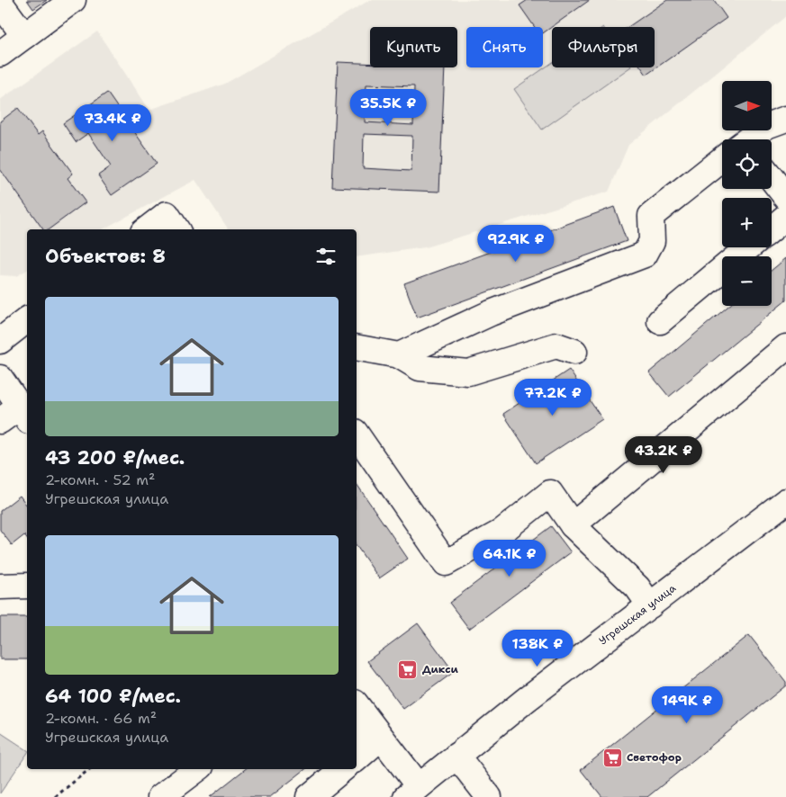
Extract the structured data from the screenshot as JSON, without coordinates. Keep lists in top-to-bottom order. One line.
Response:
{"streets":{"main road":["Угрешская улица"]},"places":{"supermarket":["Дикси","Светофор"]},"north":"right","page":{"chip":["Купить","Снять","Фильтры"],"map_buttons":["+","−"],"price":["35.5K ₽","73.4K ₽","92.9K ₽","77.2K ₽","43.2K ₽","64.1K ₽","138K ₽","149K ₽"],"heading":"Объектов: 8","list":[{"name":"43 200 ₽/мес.","note":"2-комн. · 52 m² · Угрешская улица"},{"name":"64 100 ₽/мес.","note":"2-комн. · 66 m² · Угрешская улица"}]}}
